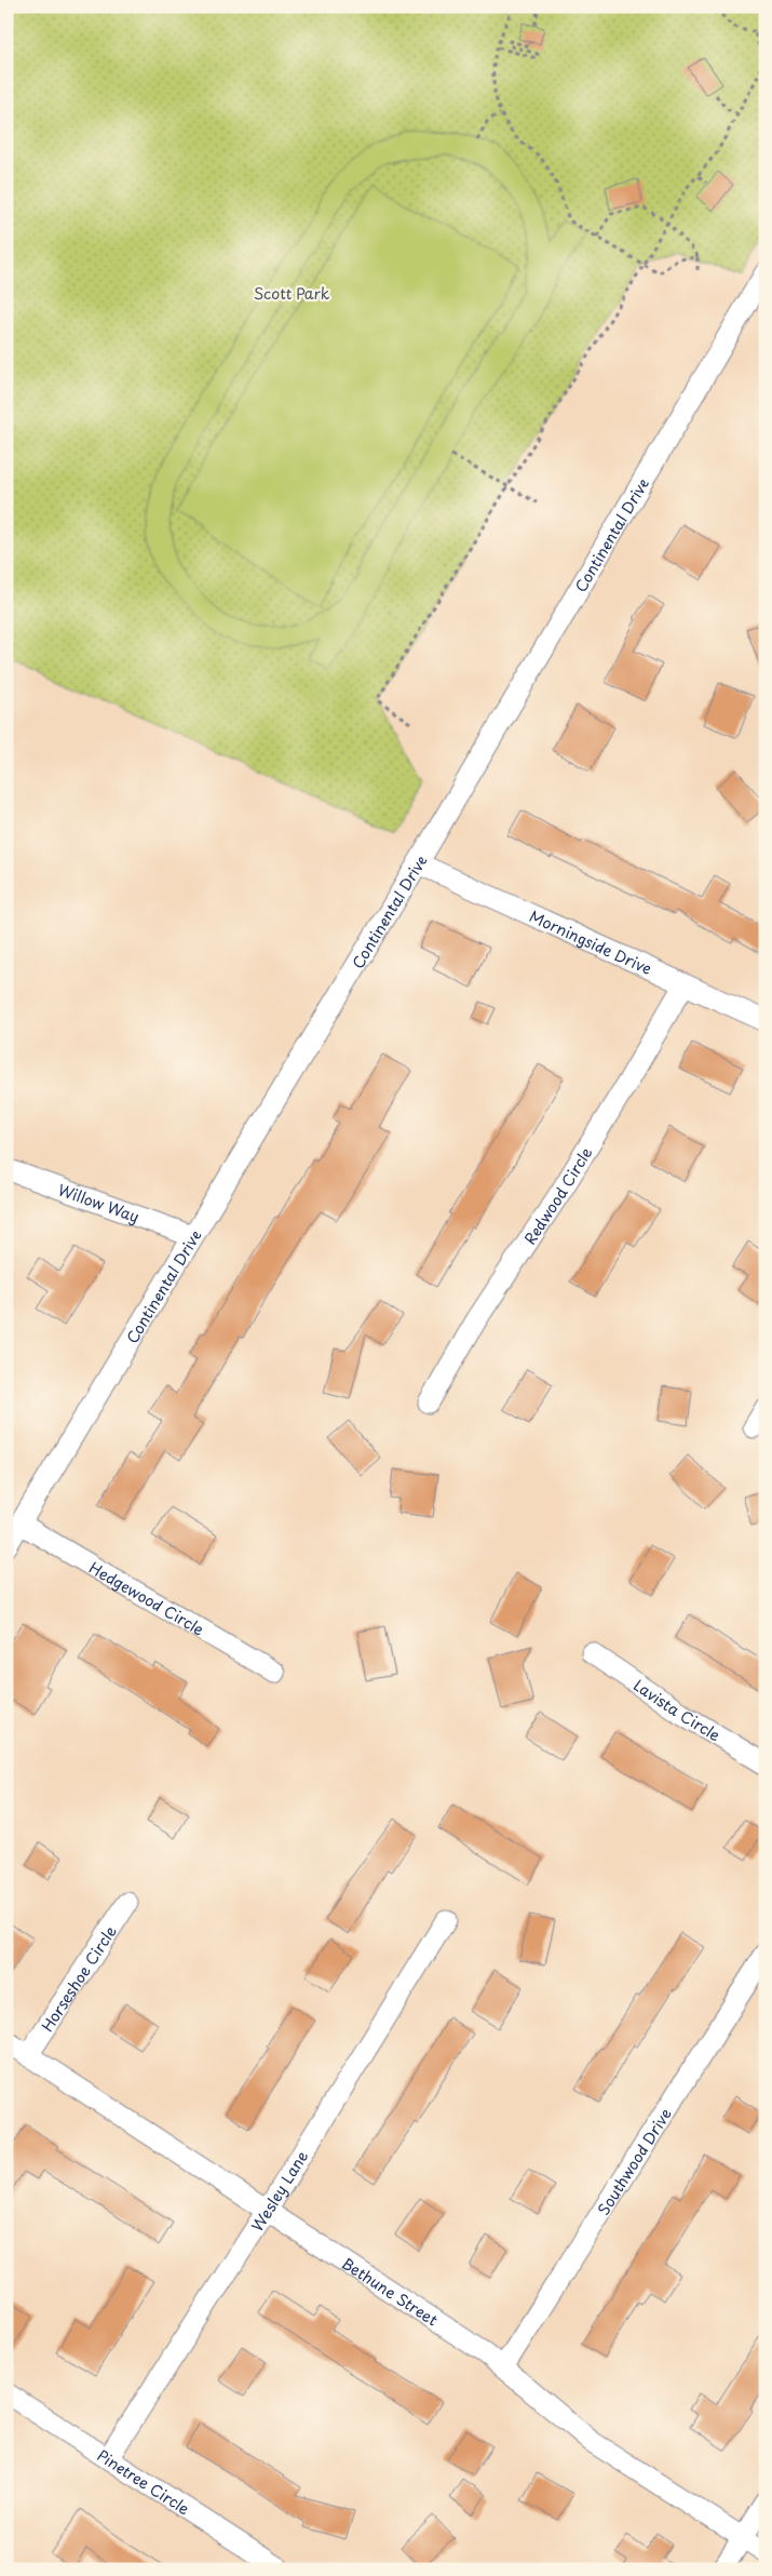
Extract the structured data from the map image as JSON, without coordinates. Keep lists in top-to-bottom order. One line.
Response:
{"streets":{"street":["Continental Drive","Morningside Drive","Redwood Circle","Willow Way","Hedgewood Circle","Lavista Circle","Horseshoe Circle","Southwood Drive","Wesley Lane","Bethune Street","Pinetree Circle"]},"crossings":[["Continental Drive","Morningside Drive"],["Continental Drive","Willow Way"],["Continental Drive","Hedgewood Circle"],["Morningside Drive","Redwood Circle"],["Horseshoe Circle","Bethune Street"],["Southwood Drive","Bethune Street"],["Wesley Lane","Bethune Street"],["Wesley Lane","Pinetree Circle"]],"parks":["Scott Park"]}
